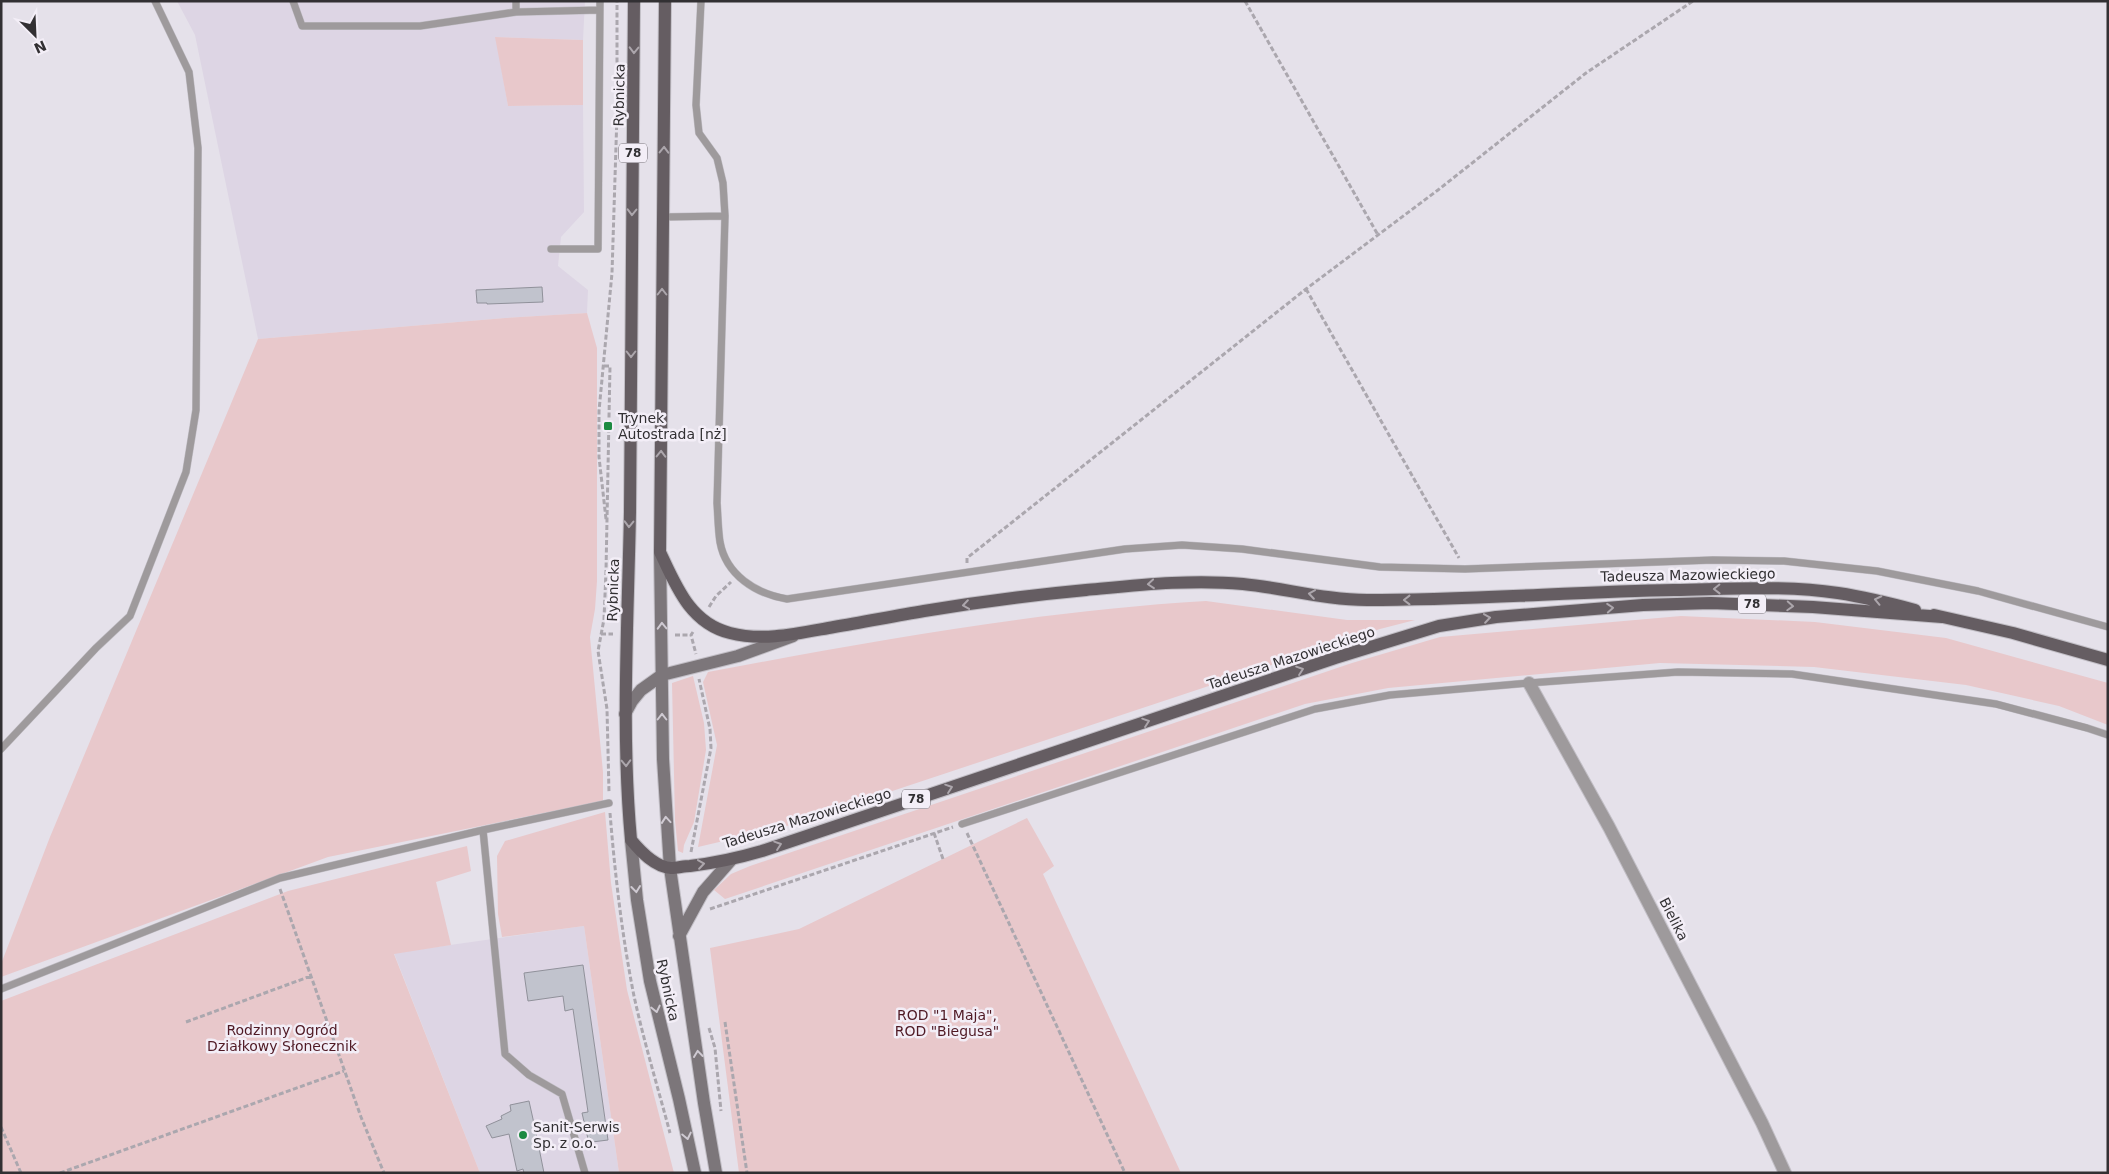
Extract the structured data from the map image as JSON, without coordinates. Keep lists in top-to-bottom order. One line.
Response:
{"streets":{"main road":["Rybnicka","78","Tadeusza Mazowieckiego"],"street":["Bielika"]},"crossings":[["Rybnicka","78"],["Rybnicka","Tadeusza Mazowieckiego"],["78","Tadeusza Mazowieckiego"]],"parks":["ROD \"1 Maja\", ROD \"Biegusa\"","Rodzinny Ogród Działkowy Słonecznik"],"places":{"transit":["Trynek Autostrada [nż]"],"other":["Sanit-Serwis Sp. z o.o."]},"north":"bottom right"}
